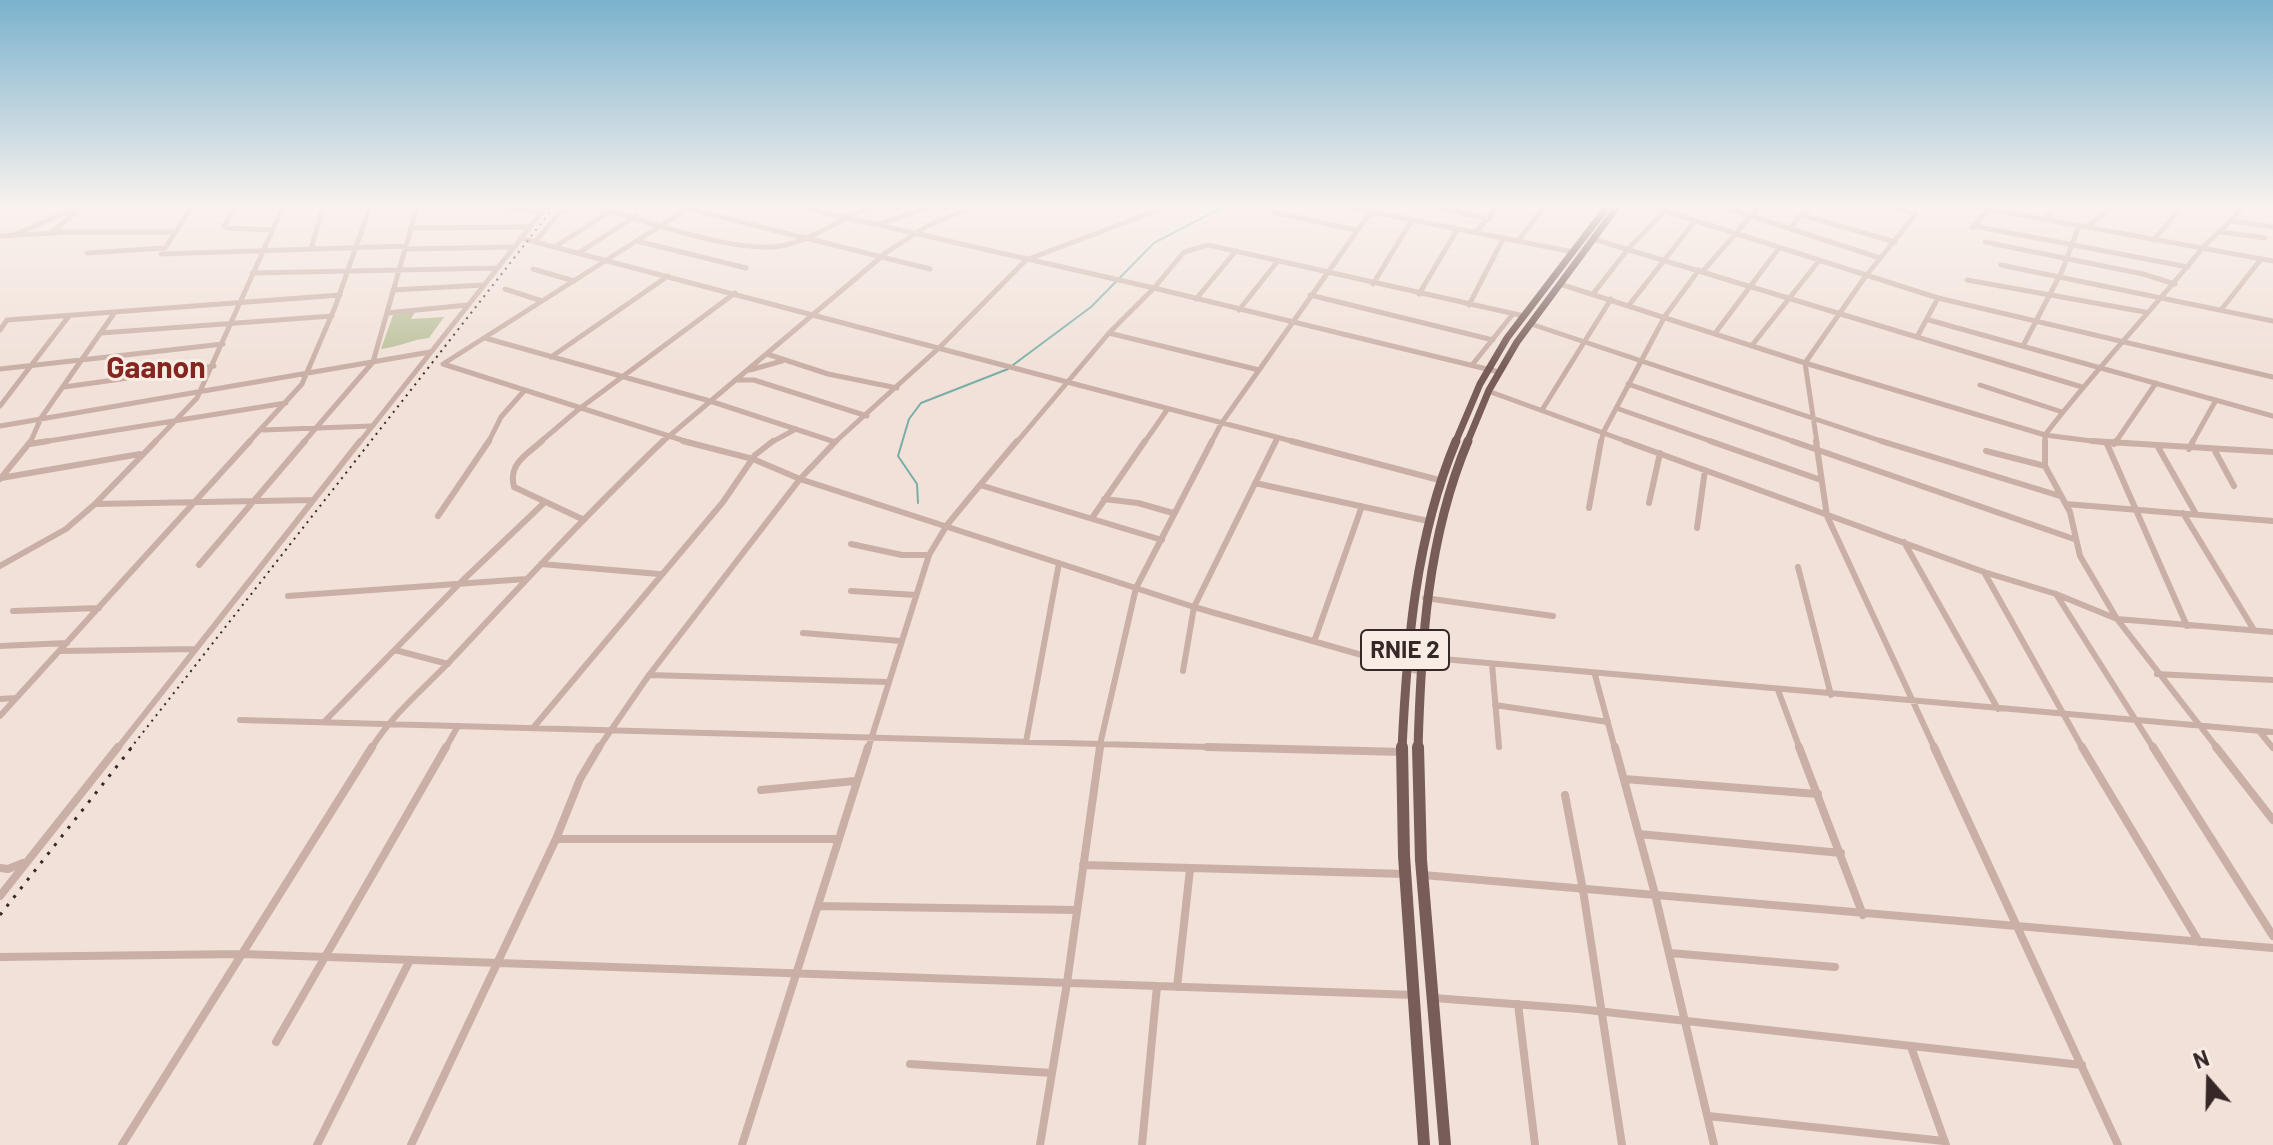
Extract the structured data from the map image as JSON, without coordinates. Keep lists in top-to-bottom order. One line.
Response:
{"streets":{"main road":["RNIE 2"]},"districts":["Gaanon"],"north":"top"}
